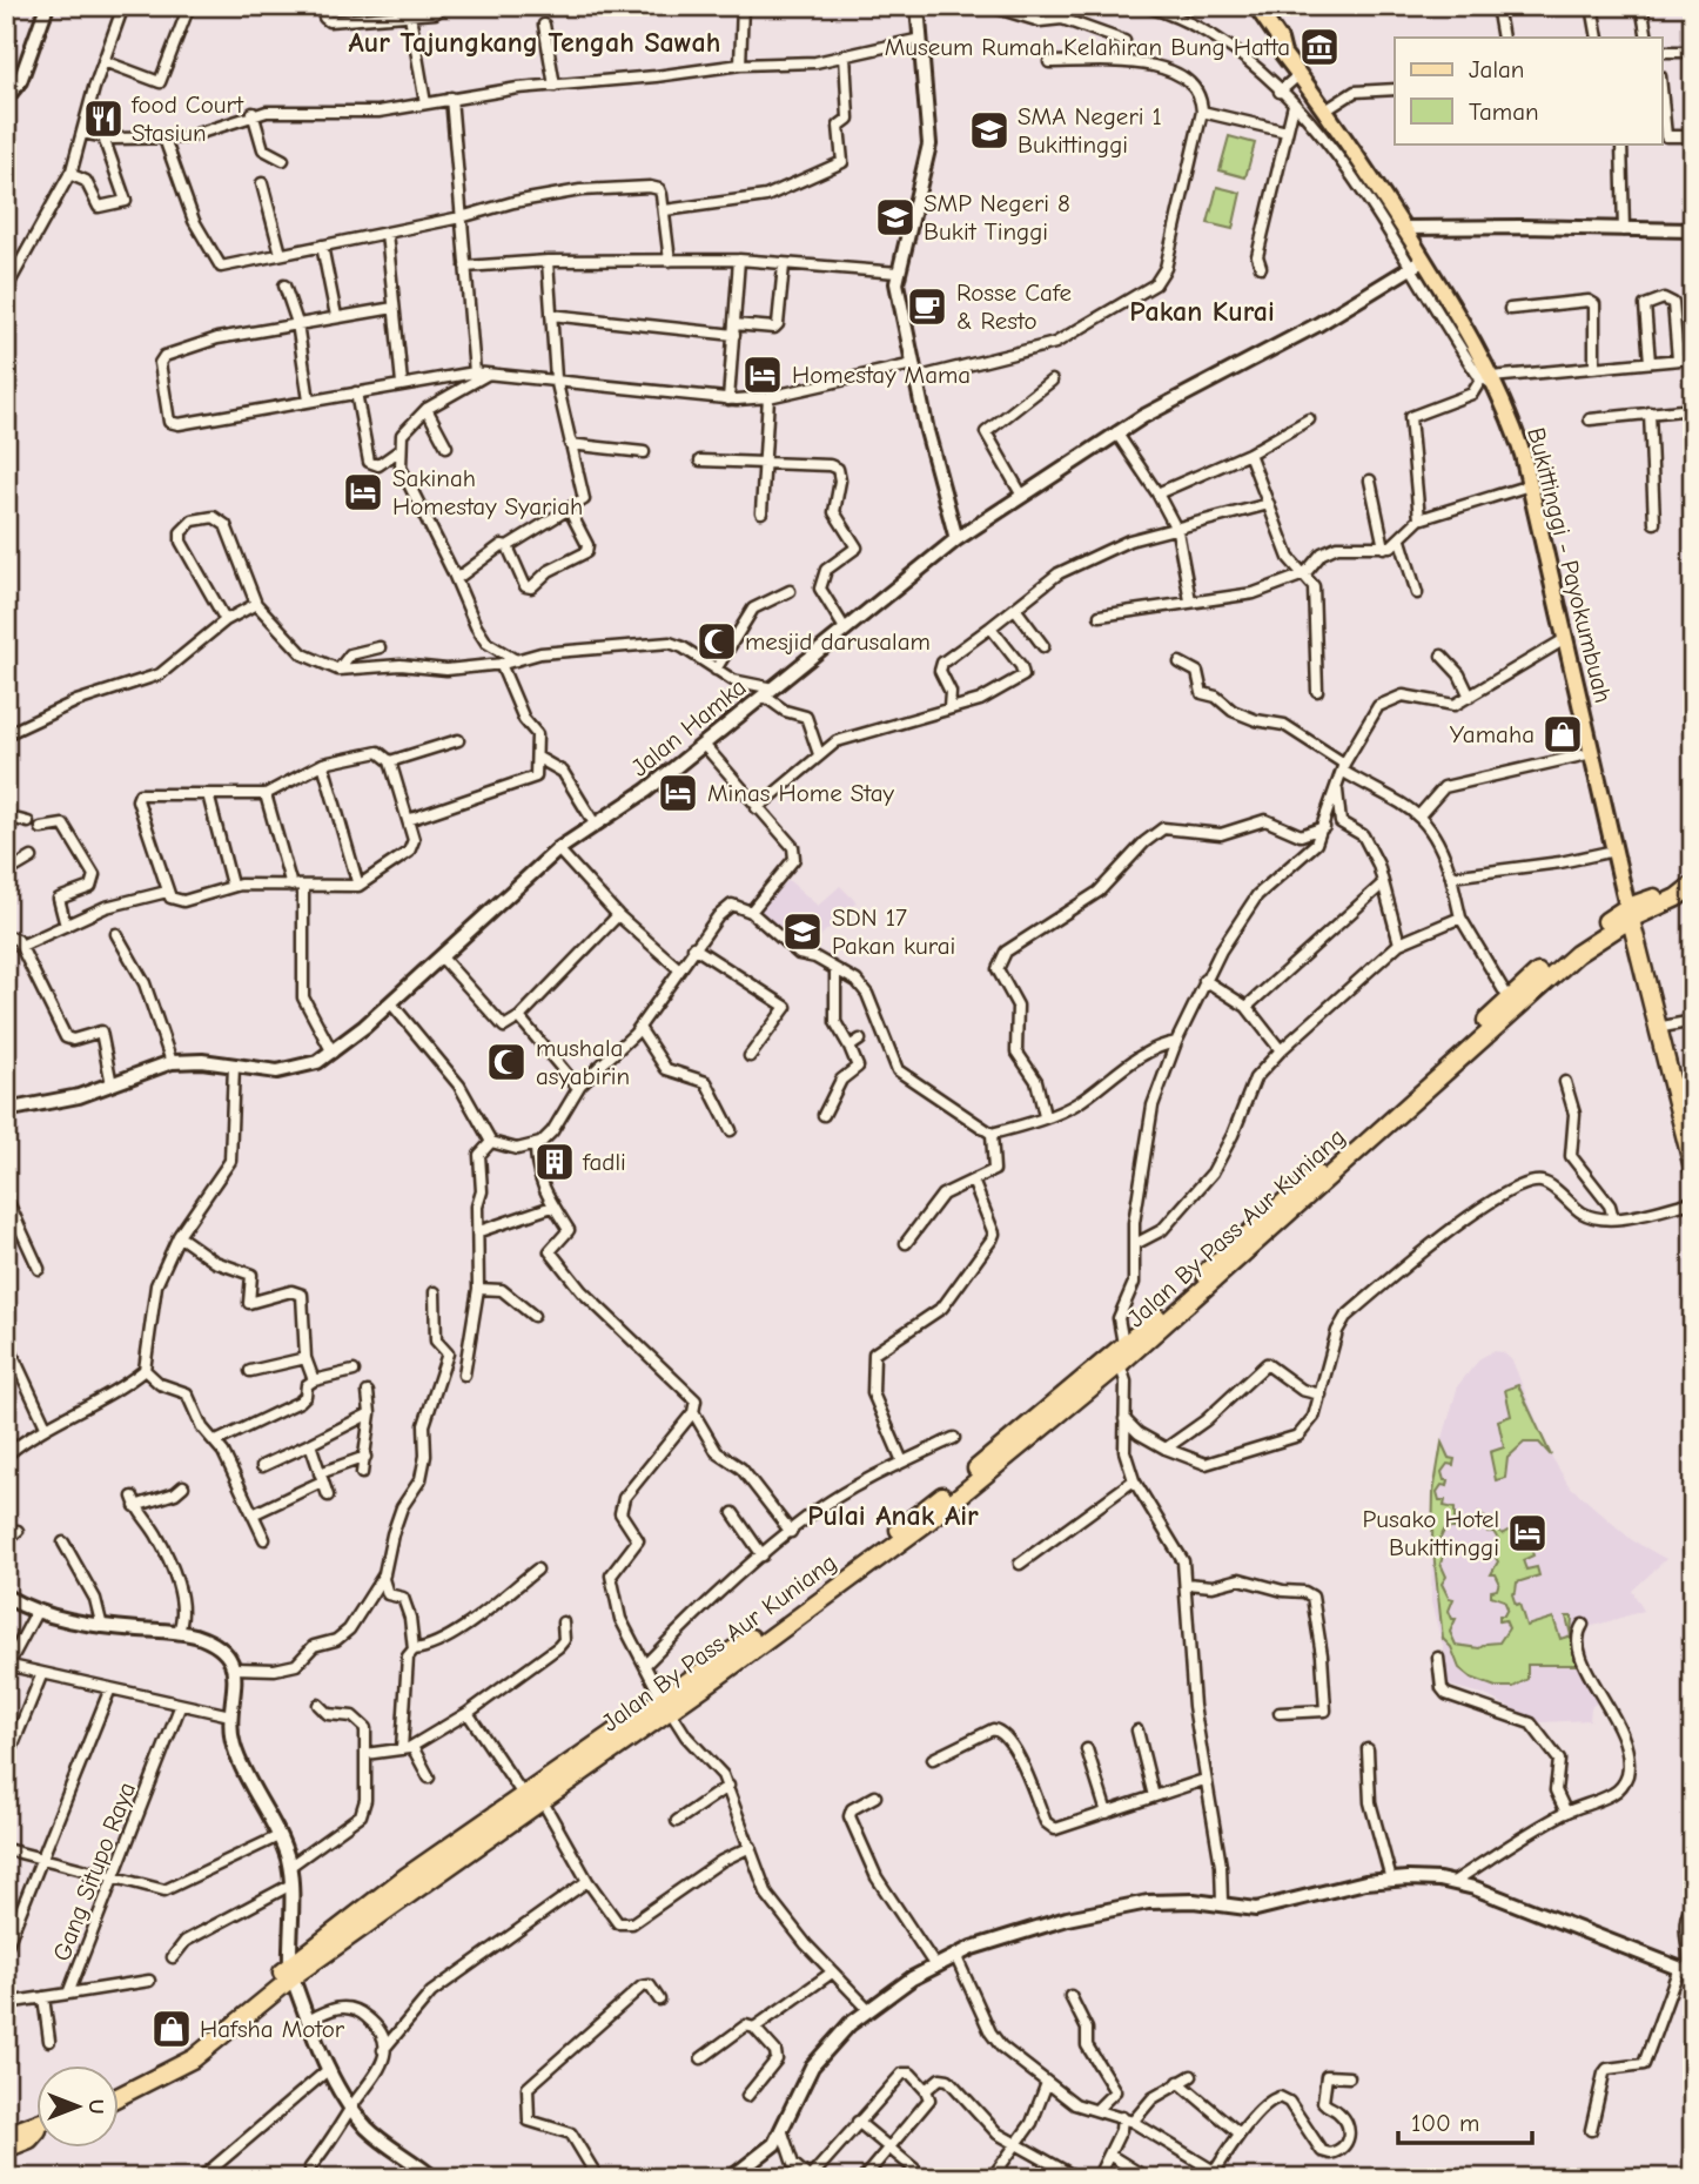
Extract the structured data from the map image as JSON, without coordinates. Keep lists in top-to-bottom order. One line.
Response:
{"streets":{"highway":["Jalan By Pass Aur Kuniang"],"main road":["Bukittinggi - Payokumbuah"],"street":["Jalan Hamka","Gang Situpo Raya"]},"crossings":[["Bukittinggi - Payokumbuah","Jalan Hamka"],["Bukittinggi - Payokumbuah","Jalan By Pass Aur Kuniang"]],"districts":["Aur Tajungkang Tengah Sawah","Pakan Kurai","Pulai Anak Air"],"places":{"museum":["Museum Rumah Kelahiran Bung Hatta"],"restaurant":["food Court Stasiun"],"school or university":["SMA Negeri 1 Bukittinggi","SMP Negeri 8 Bukit Tinggi","SDN 17 Pakan kurai"],"cafe":["Rosse Cafe & Resto"],"hotel":["Homestay Mama","Sakinah Homestay Syariah","Minas Home Stay","Pusako Hotel Bukittinggi"],"mosque":["mesjid darusalam","mushala asyabirin"],"shop":["Yamaha","Hafsha Motor"],"building":["fadli"]},"legend":["Jalan","Taman"],"scale_bar":"100 m","north":"right"}
